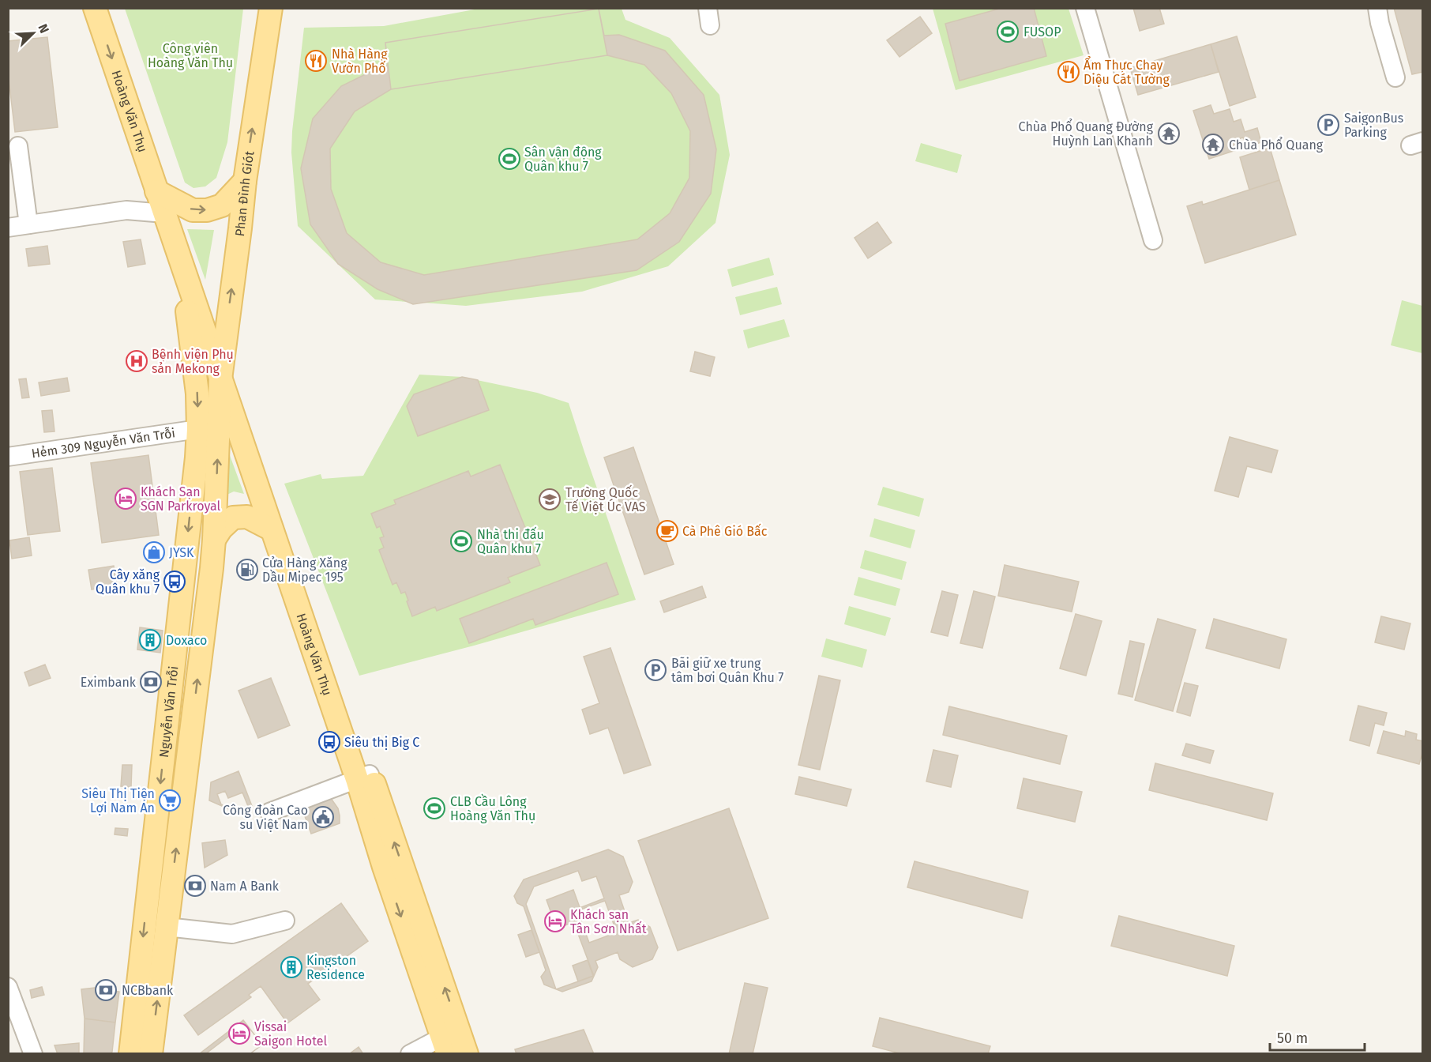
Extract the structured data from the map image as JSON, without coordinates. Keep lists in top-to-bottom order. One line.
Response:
{"streets":{"main road":["Hoàng Văn Thụ","Phan Đình Giót","Nguyễn Văn Trỗi"],"street":["Hẻm 309 Nguyễn Văn Trỗi"]},"crossings":[["Hoàng Văn Thụ","Phan Đình Giót"],["Hoàng Văn Thụ","Nguyễn Văn Trỗi"],["Phan Đình Giót","Nguyễn Văn Trỗi"],["Hẻm 309 Nguyễn Văn Trỗi","Nguyễn Văn Trỗi"]],"one_way":["Phan Đình Giót"],"parks":["Công viên Hoàng Văn Thụ"],"places":{"sports":["FUSOP","Sân vận động Quân khu 7","Nhà thi đấu Quân khu 7","CLB Cầu Lông Hoàng Văn Thụ"],"restaurant":["Nhà Hàng Vườn Phố","Ẩm Thực Chay Diệu Cát Tường"],"parking":["SaigonBus Parking","Bãi giữ xe trung tâm bơi Quân Khu 7"],"temple":["Chùa Phổ Quang Đường Huỳnh Lan Khanh","Chùa Phổ Quang"],"hospital":["Bệnh viện Phụ sản Mekong"],"hotel":["Khách Sạn SGN Parkroyal","Khách sạn Tân Sơn Nhất","Vissai Saigon Hotel"],"school or university":["Trường Quốc Tế Việt Úc VAS"],"cafe":["Cà Phê Gió Bấc"],"shop":["JYSK"],"fuel station":["Cửa Hàng Xăng Dầu Mipec 195"],"bus stop":["Cây xăng Quân khu 7","Siêu thị Big C"],"building":["Doxaco","Kingston Residence"],"bank":["Eximbank","Nam A Bank","NCBbank"],"supermarket":["Siêu Thị Tiện Lợi Nam An"],"public building":["Công đoàn Cao su Việt Nam"]},"scale_bar":"50 m","north":"top right"}
